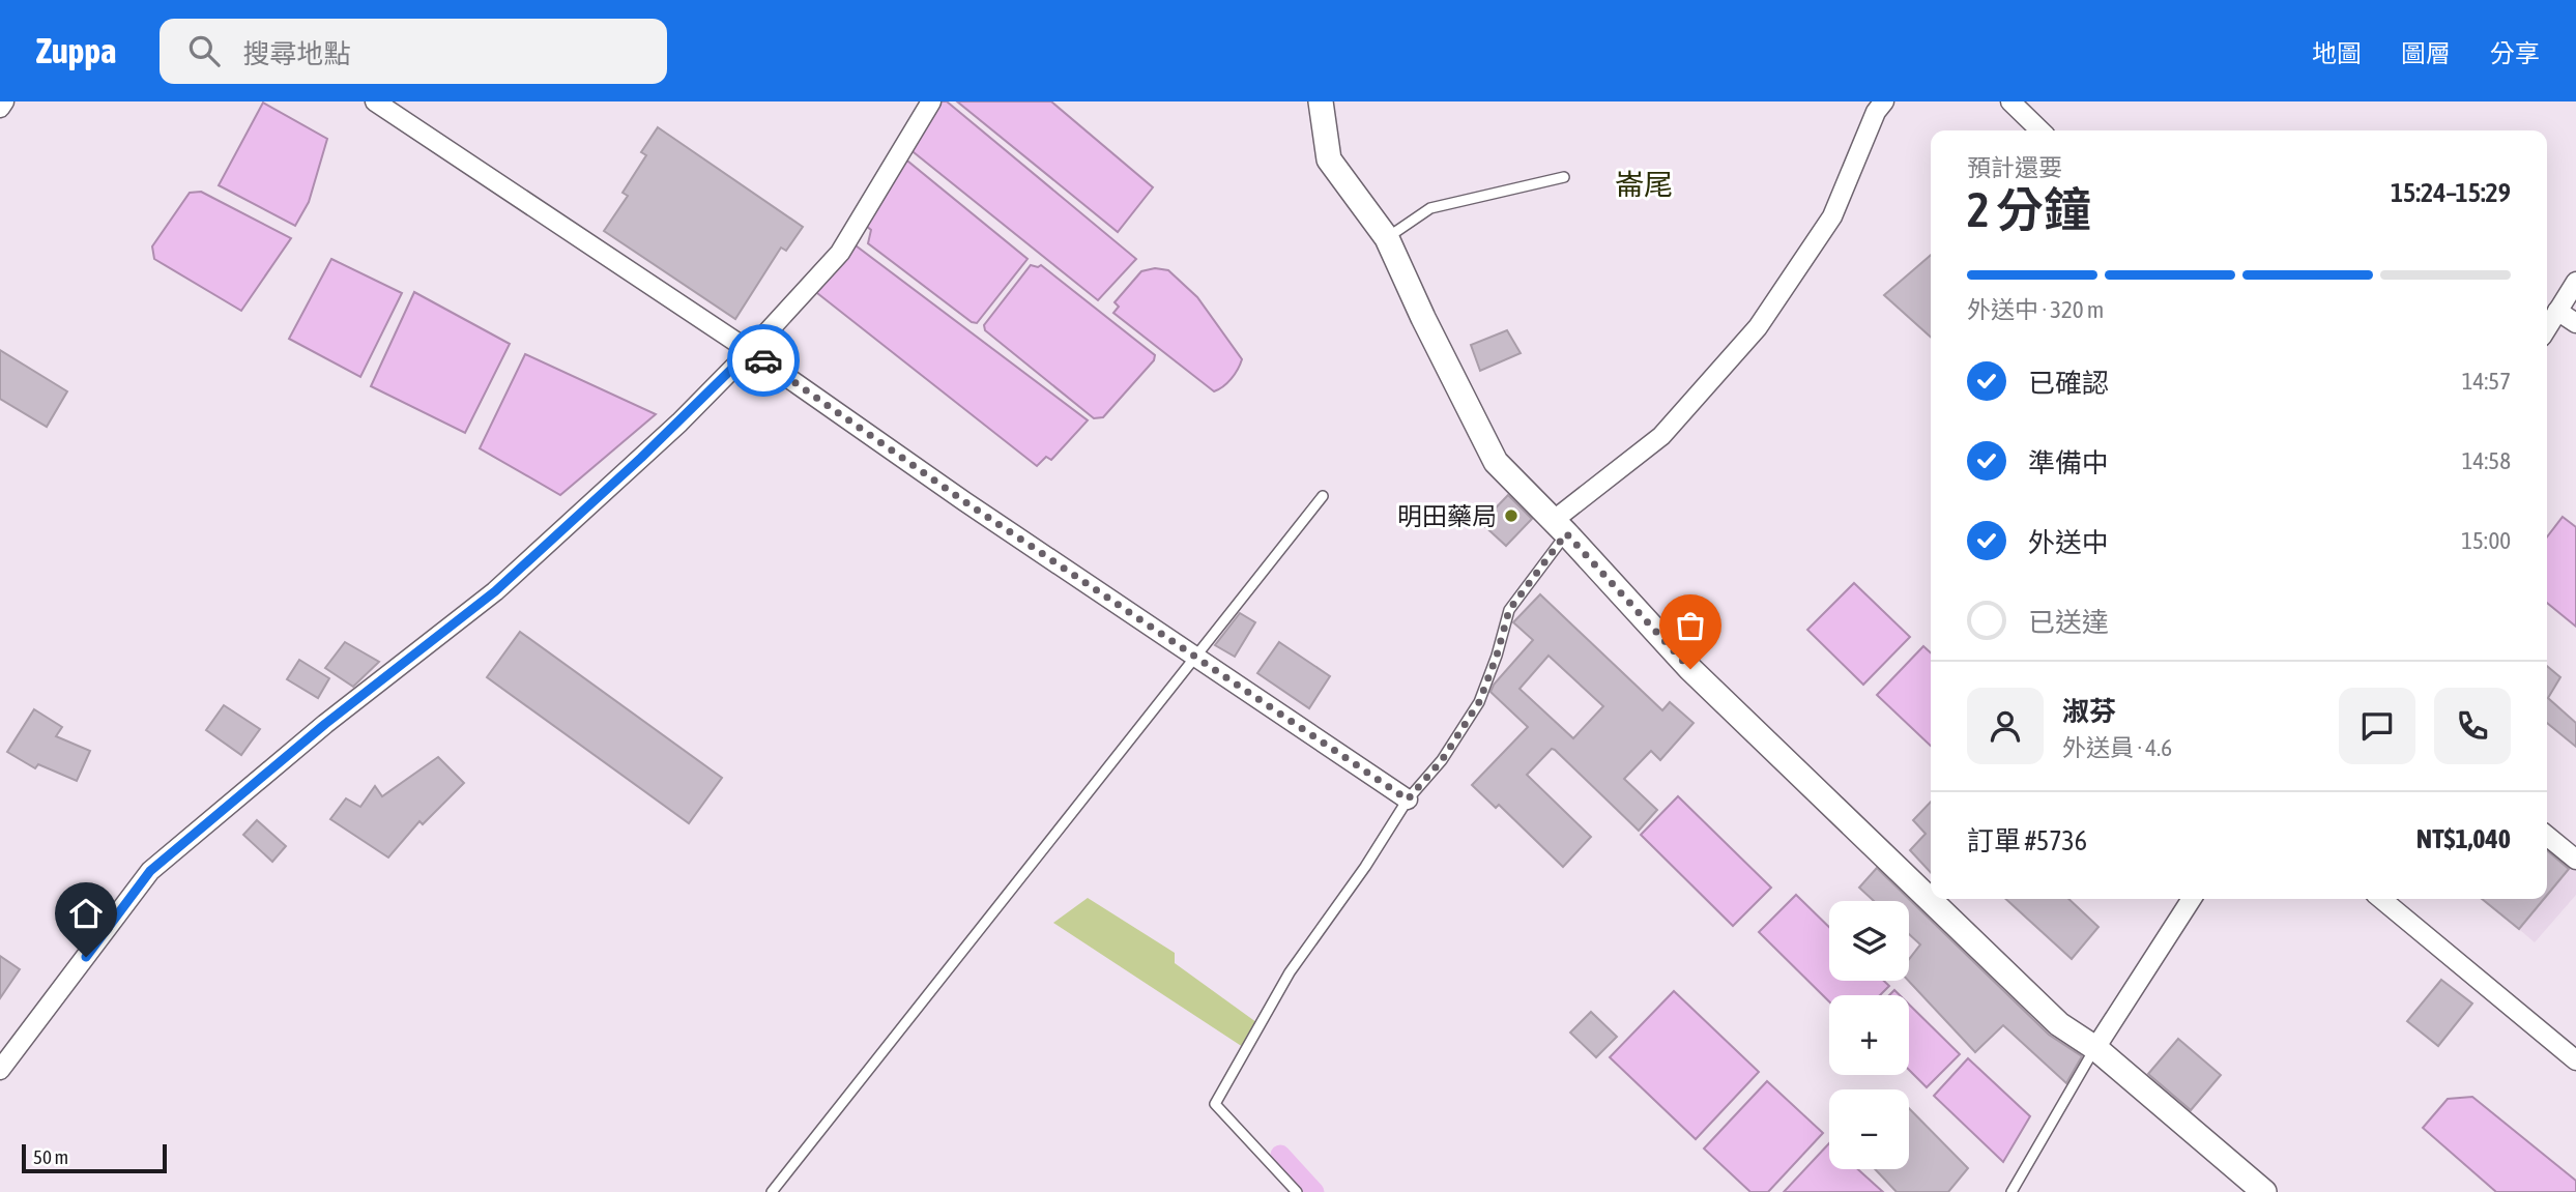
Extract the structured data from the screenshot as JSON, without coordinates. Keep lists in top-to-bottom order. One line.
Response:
{"districts":["崙尾"],"places":["明田藥局"],"scale_bar":"50 m","page":{"header":"Zuppa","search":"搜尋地點","nav":["地圖","圖層","分享"],"heading":["2 分鐘","預計還要","15:24–15:29"],"panel":["淑芬","外送員 · 4.6","訂單 #5736","NT$1,040"],"bar":"外送中 · 320 m","list":[["已確認","14:57"],["準備中","14:58"],["外送中","15:00"],"已送達"],"map_buttons":["+","−"],"scale":"50 m"}}
